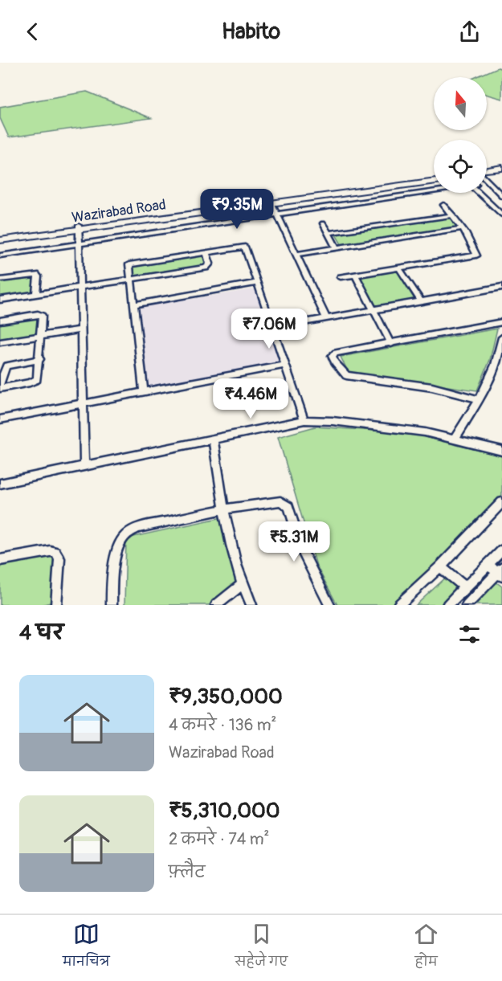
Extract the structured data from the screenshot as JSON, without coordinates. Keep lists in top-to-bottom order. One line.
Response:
{"streets":{"highway":["Wazirabad Road"]},"north":"top","page":{"header":"Habito","price":["₹9.35M","₹7.06M","₹4.46M","₹5.31M"],"heading":"4 घर","list":[{"name":"₹9,350,000","note":"4 कमरे · 136 m² · Wazirabad Road"},{"name":"₹5,310,000","note":"2 कमरे · 74 m² · फ़्लैट"}],"tabs":["मानचित्र","सहेजे गए","होम"]}}
